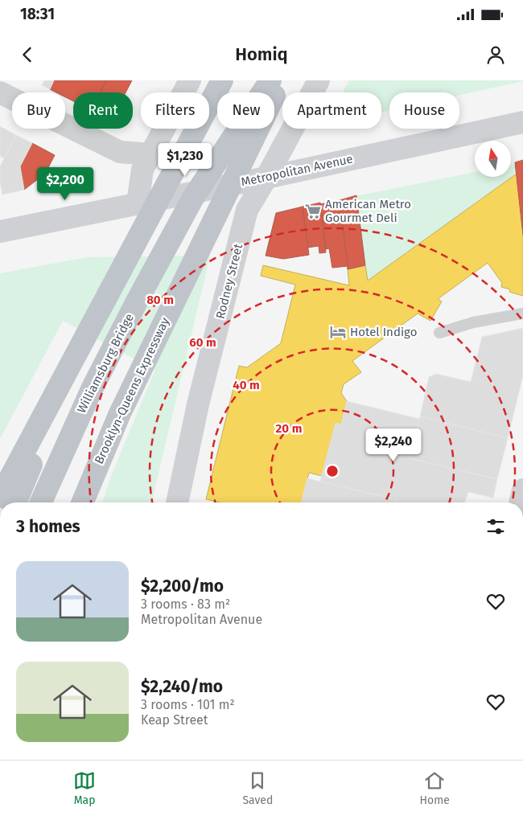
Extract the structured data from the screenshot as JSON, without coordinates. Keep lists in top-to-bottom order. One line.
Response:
{"streets":{"highway":["Williamsburg Bridge","Brooklyn-Queens Expressway"],"main road":["Metropolitan Avenue","Rodney Street"]},"crossings":[["Metropolitan Avenue","Rodney Street"]],"places":{"supermarket":["American Metro Gourmet Deli"],"hotel":["Hotel Indigo"]},"north":"top","page":{"status":"18:31","header":"Homiq","chip":["Buy","Rent","Filters","New","Apartment","House"],"price":["$1,230","$2,200","$2,240"],"heading":"3 homes","list":[{"name":"$2,200/mo","note":"3 rooms · 83 m² · Metropolitan Avenue"},{"name":"$2,240/mo","note":"3 rooms · 101 m² · Keap Street"}],"tabs":["Map","Saved","Home"]},"rings":["80 m","60 m","40 m","20 m"]}
